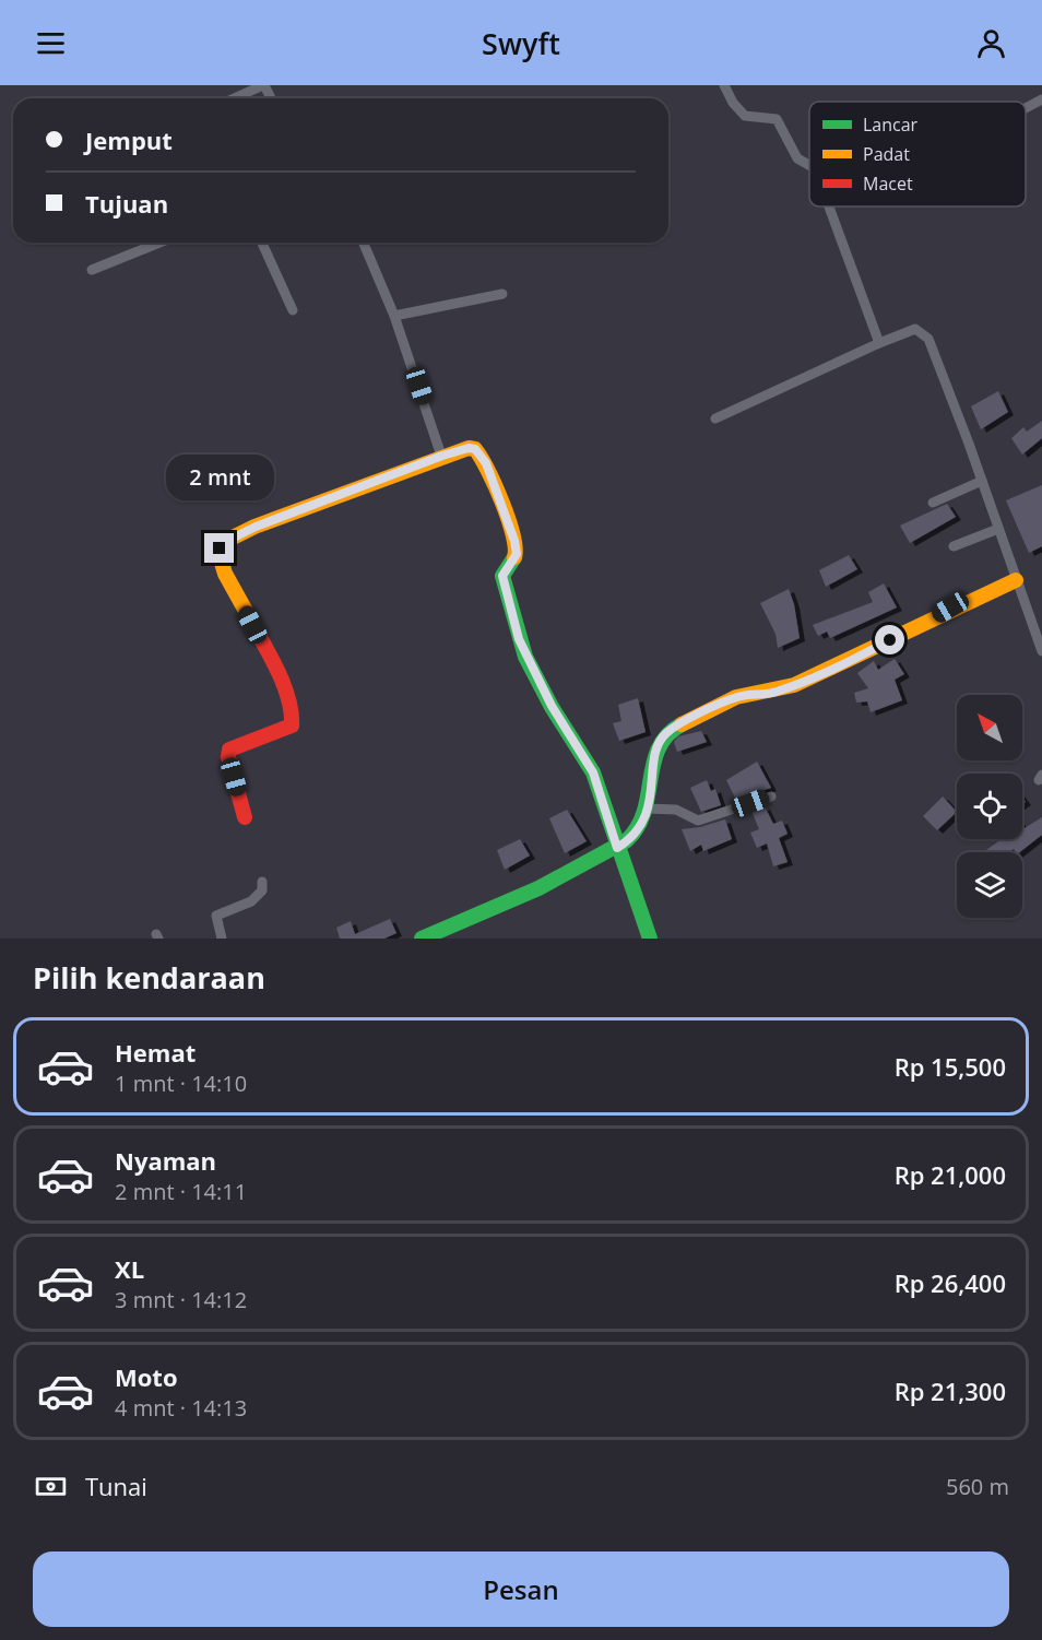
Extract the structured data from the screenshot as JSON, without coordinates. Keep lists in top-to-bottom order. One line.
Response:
{"legend":["Lancar","Padat","Macet"],"north":"top left","page":{"header":"Swyft","banner":["Jemput","Tujuan"],"bubble":"2 mnt","heading":"Pilih kendaraan","list":[{"name":"Hemat","note":"1 mnt · 14:10","value":"Rp 15,500"},{"name":"Nyaman","note":"2 mnt · 14:11","value":"Rp 21,000"},{"name":"XL","note":"3 mnt · 14:12","value":"Rp 26,400"},{"name":"Moto","note":"4 mnt · 14:13","value":"Rp 21,300"}],"pay":["Tunai","560 m"],"buttons":"Pesan"}}
